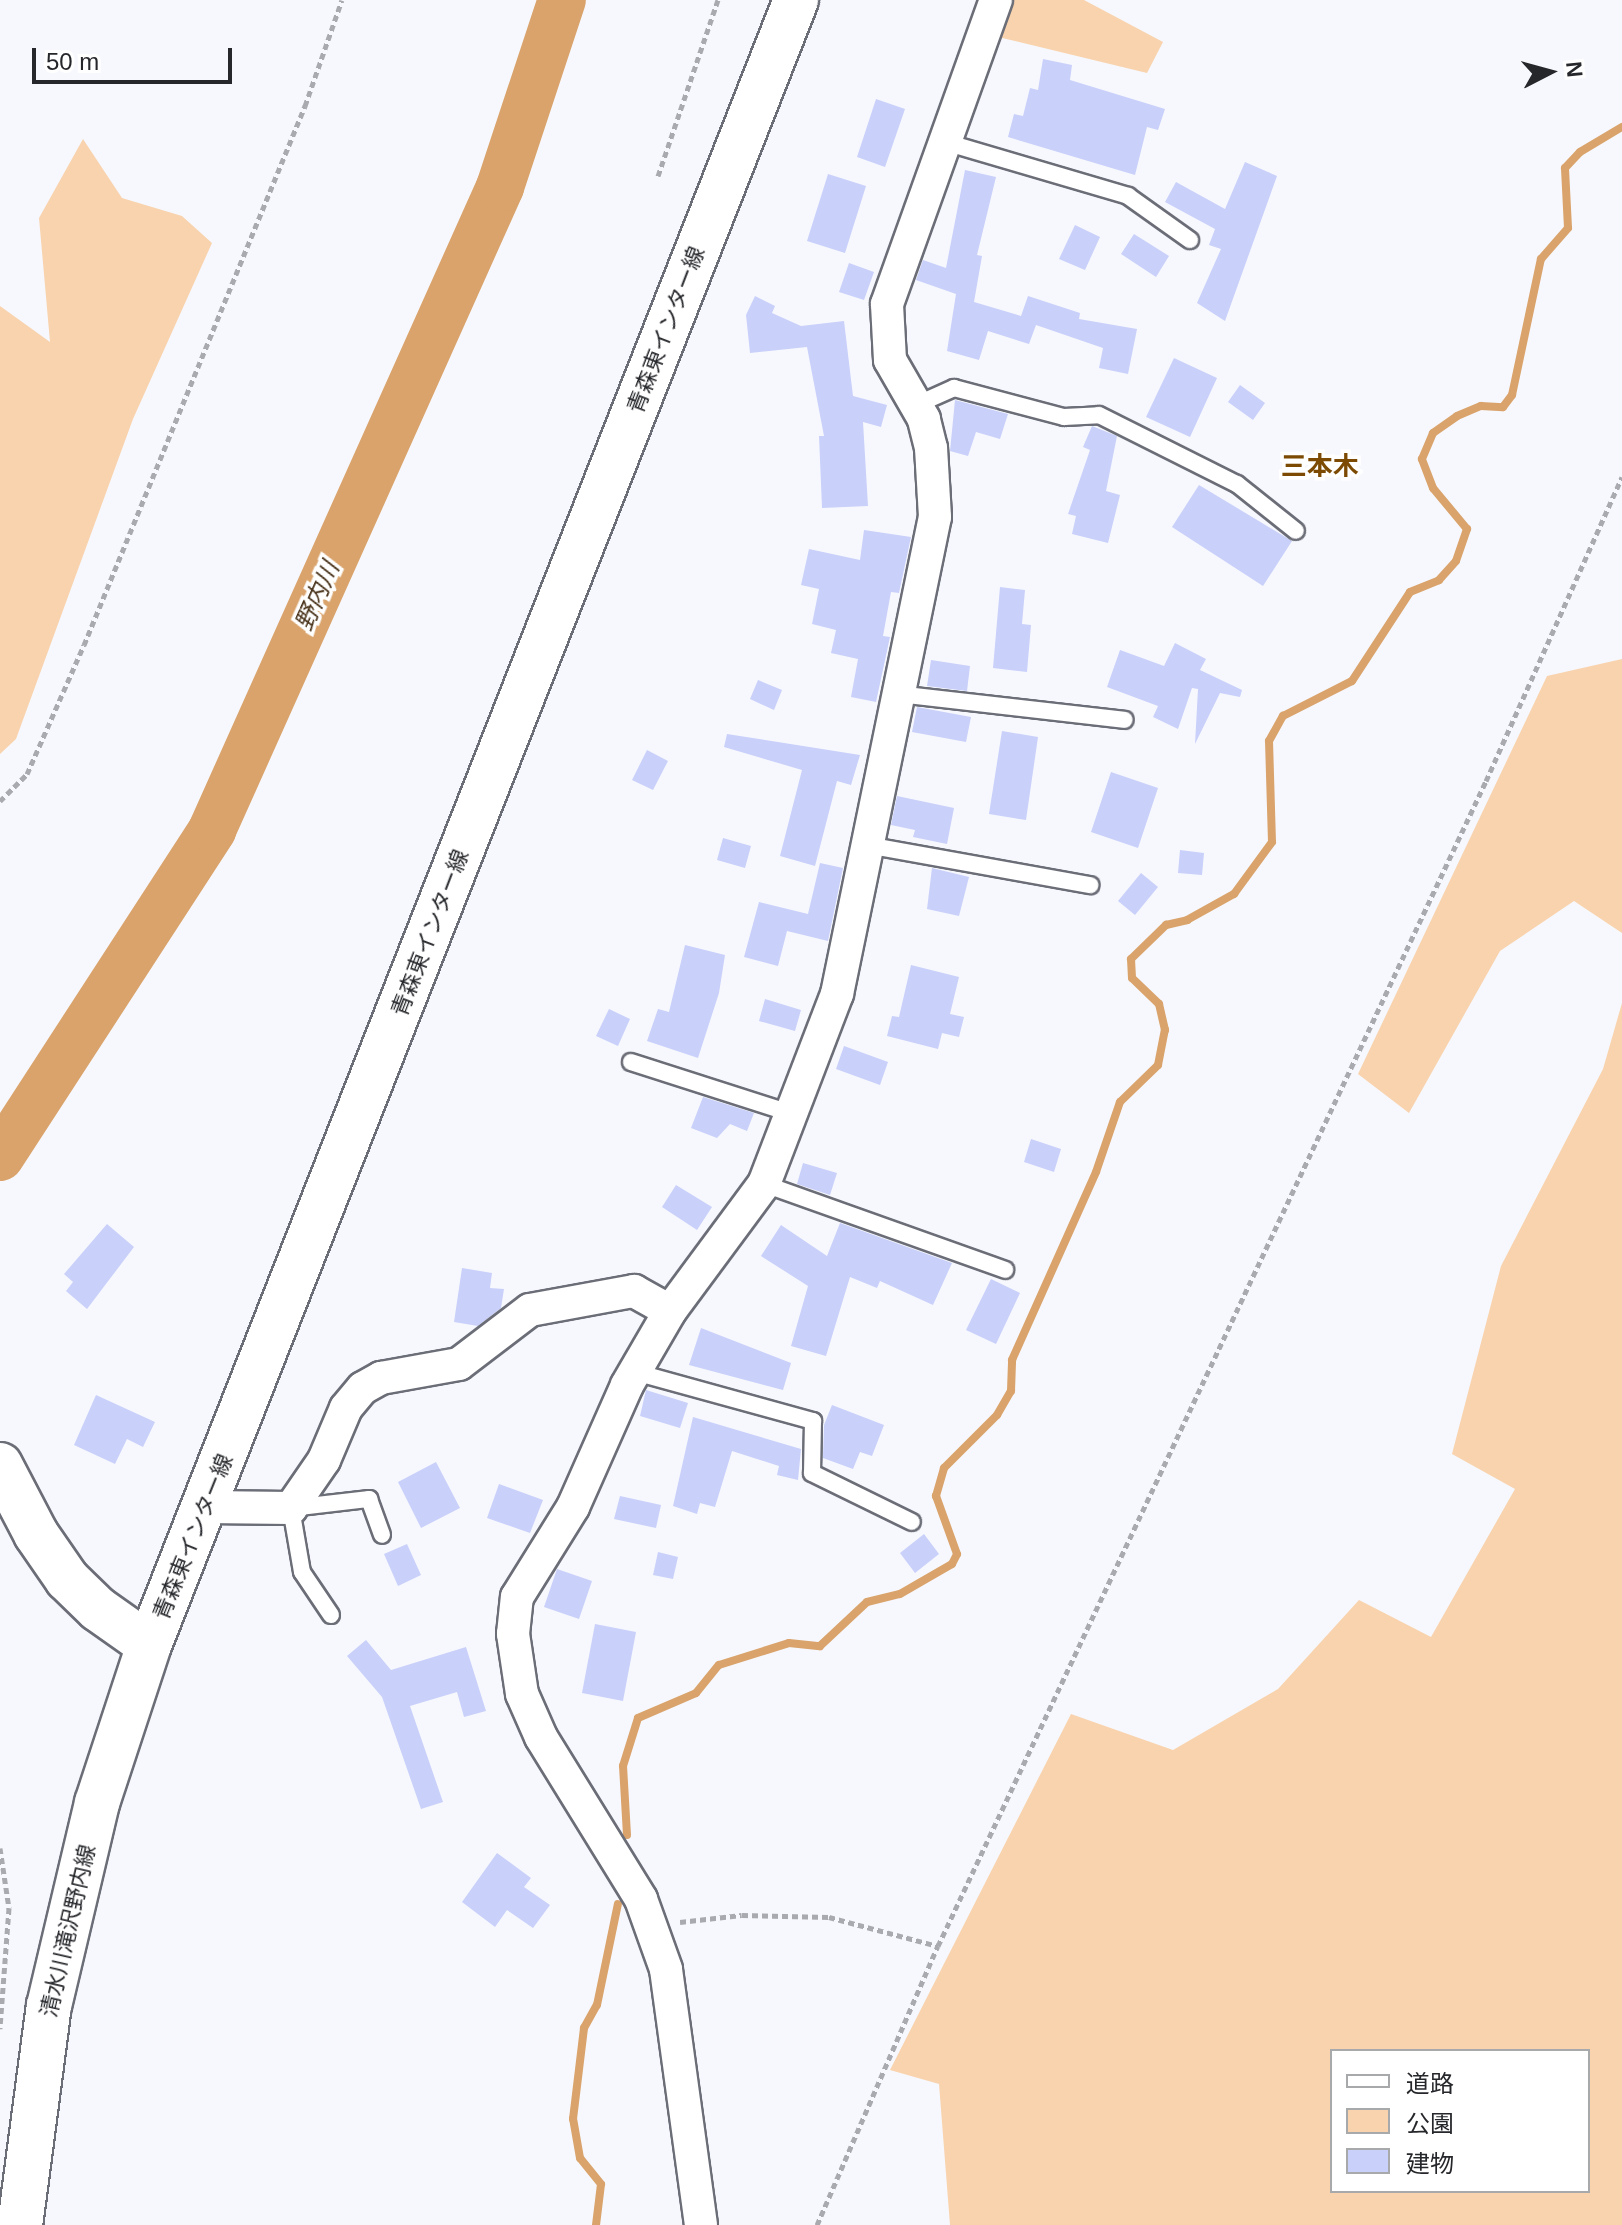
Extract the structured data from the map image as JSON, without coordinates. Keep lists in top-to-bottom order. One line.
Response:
{"streets":{"main road":["青森東インター線","清水川滝沢野内線"]},"crossings":[["青森東インター線","清水川滝沢野内線"]],"districts":["三本木"],"water":["野内川"],"legend":["道路","公園","建物"],"scale_bar":"50 m","north":"right"}
